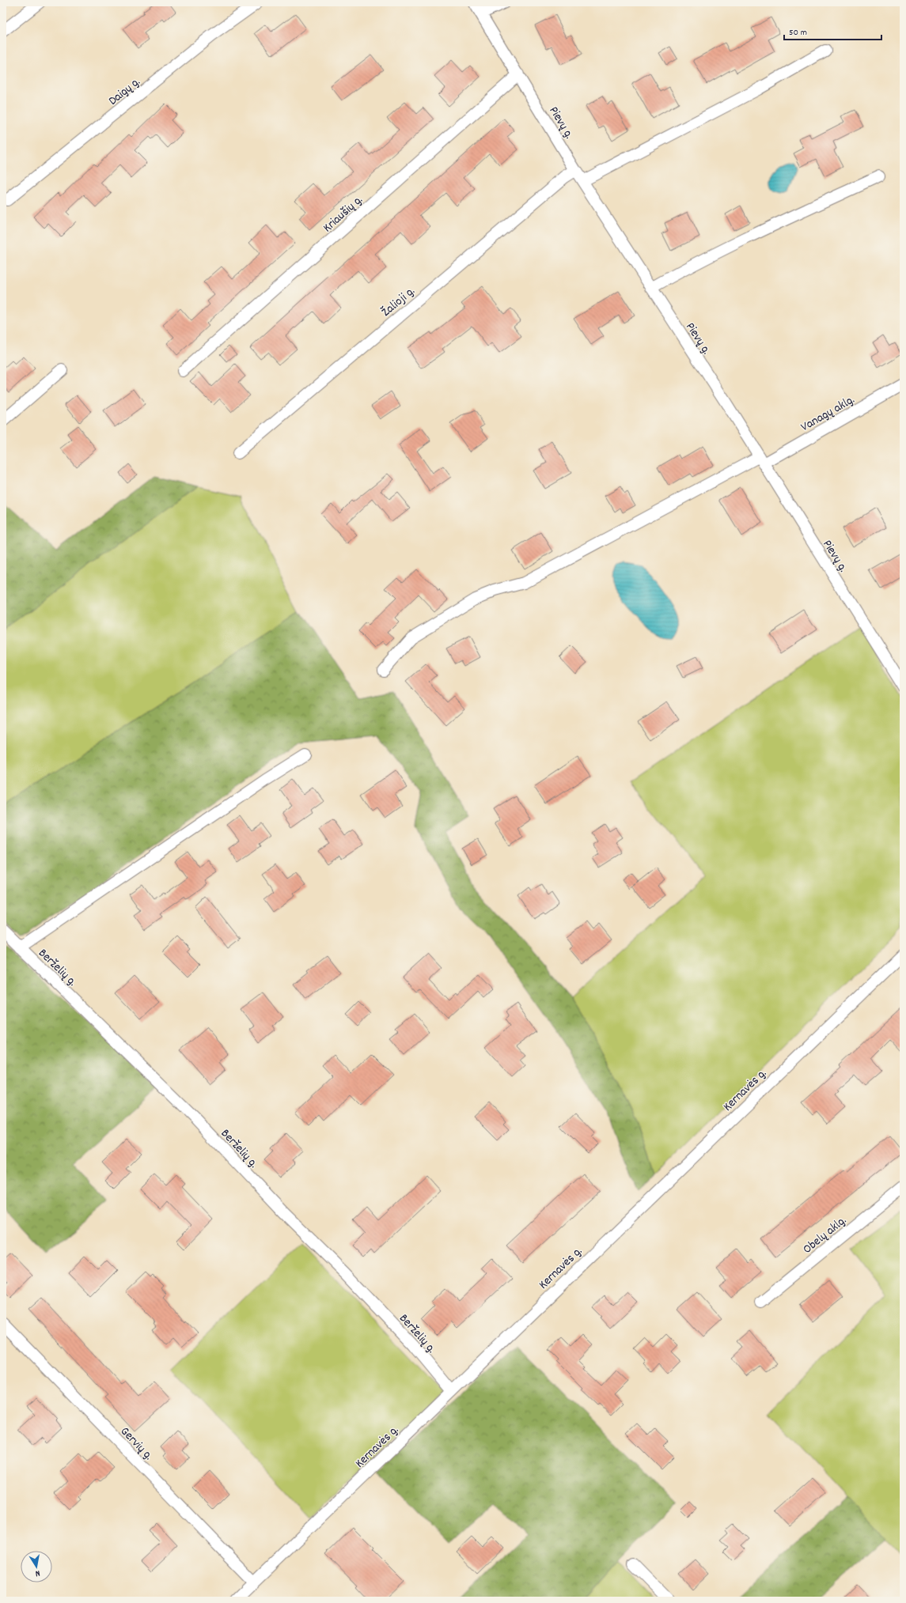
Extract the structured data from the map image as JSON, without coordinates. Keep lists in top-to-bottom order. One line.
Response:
{"streets":{"street":["Daigų g.","Pievų g.","Kriaušių g.","Žalioji g.","Vanagų aklg.","Berželių g.","Kernavės g.","Obelų aklg.","Gervių g."]},"crossings":[["Pievų g.","Kriaušių g."],["Pievų g.","Žalioji g."],["Pievų g.","Vanagų aklg."],["Berželių g.","Kernavės g."],["Kernavės g.","Gervių g."]],"scale_bar":"50 m","north":"bottom"}
